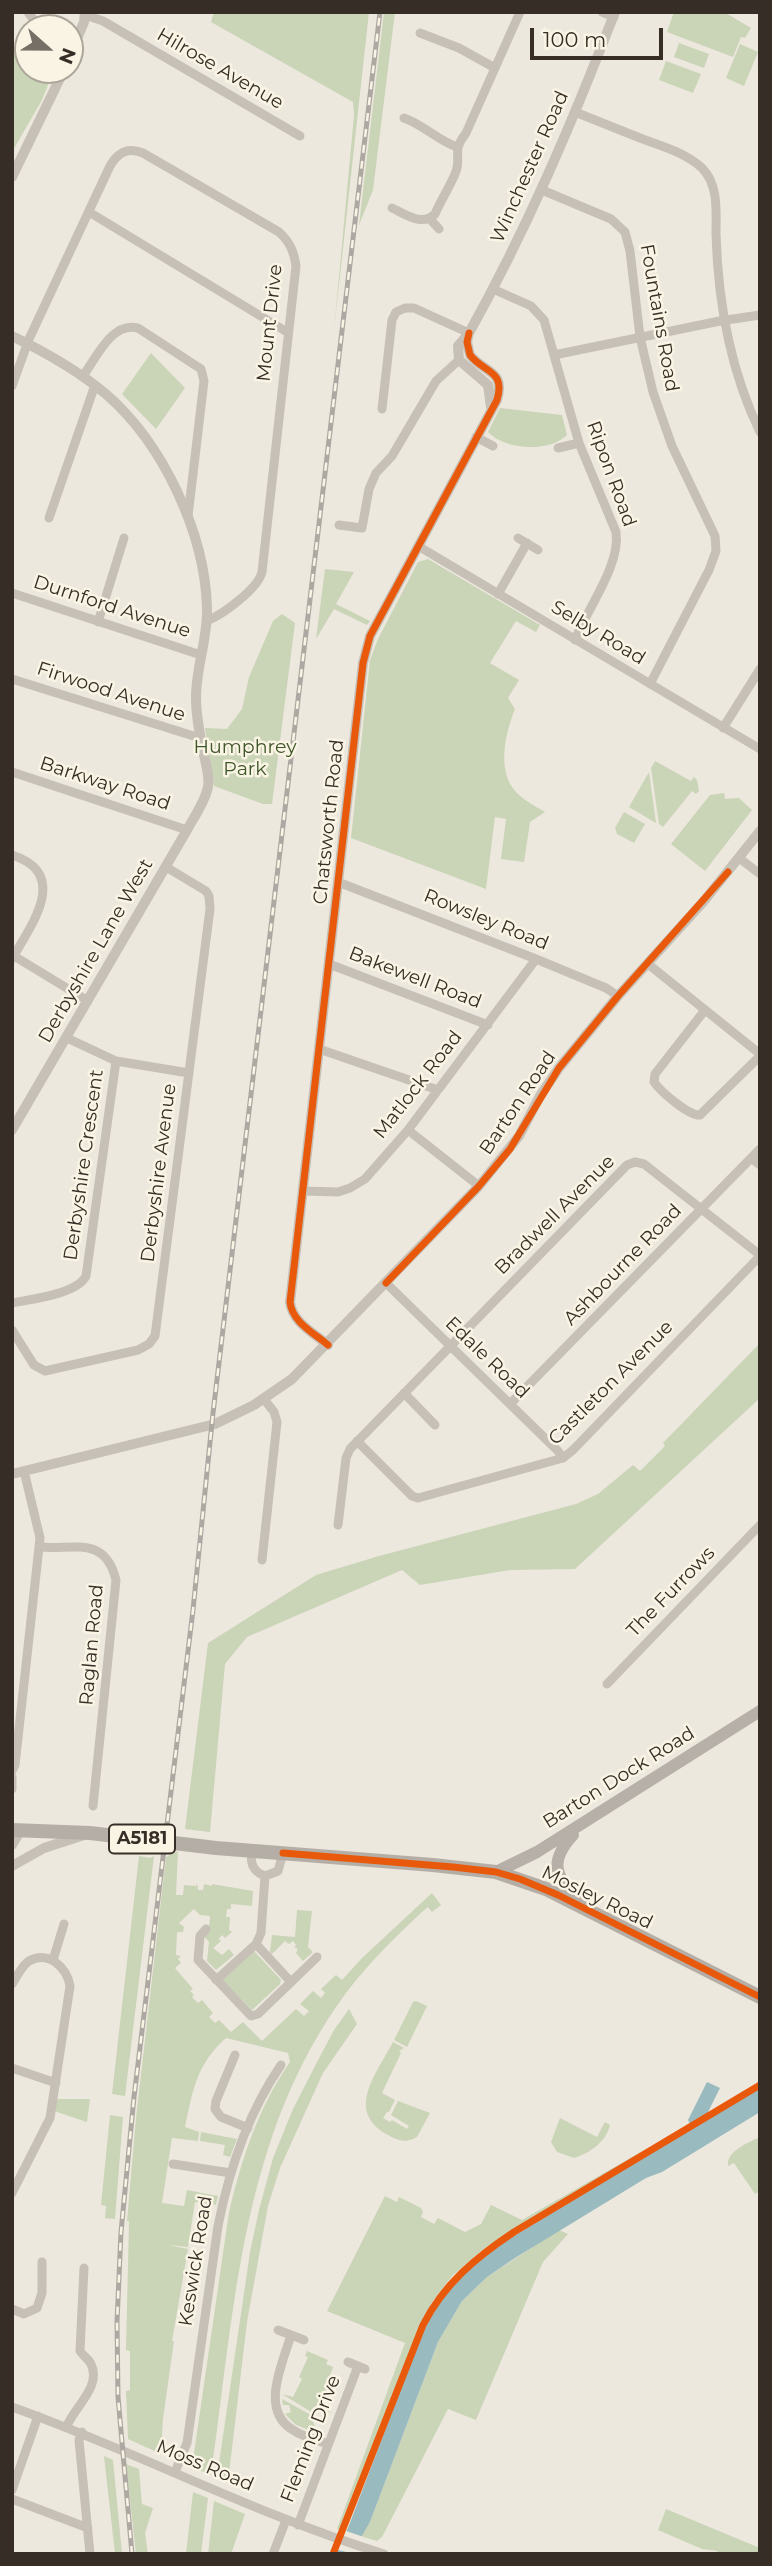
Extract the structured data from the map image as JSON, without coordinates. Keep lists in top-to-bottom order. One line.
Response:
{"streets":{"main road":["Barton Dock Road","A5181","Mosley Road"],"street":["Hilrose Avenue","Winchester Road","Fountains Road","Mount Drive","Ripon Road","Durnford Avenue","Selby Road","Firwood Avenue","Barkway Road","Chatsworth Road","Rowsley Road","Derbyshire Lane West","Bakewell Road","Matlock Road","Barton Road","Derbyshire Crescent","Derbyshire Avenue","Bradwell Avenue","Ashbourne Road","Edale Road","Castleton Avenue","The Furrows","Raglan Road","Keswick Road","Fleming Drive","Moss Road"]},"crossings":[["Winchester Road","Fountains Road"],["Winchester Road","Ripon Road"],["Winchester Road","Chatsworth Road"],["Fountains Road","Selby Road"],["Ripon Road","Selby Road"],["Selby Road","Chatsworth Road"],["Firwood Avenue","Derbyshire Lane West"],["Barkway Road","Derbyshire Lane West"],["Chatsworth Road","Rowsley Road"],["Chatsworth Road","Bakewell Road"],["Chatsworth Road","Matlock Road"],["Chatsworth Road","Barton Road"],["Rowsley Road","Matlock Road"],["Rowsley Road","Barton Road"],["Derbyshire Lane West","Derbyshire Avenue"],["Bakewell Road","Matlock Road"],["Barton Road","Edale Road"],["Bradwell Avenue","Ashbourne Road"],["Bradwell Avenue","Edale Road"],["Bradwell Avenue","Castleton Avenue"],["Ashbourne Road","Edale Road"],["Edale Road","Castleton Avenue"],["Barton Dock Road","Mosley Road"],["A5181","Mosley Road"],["Keswick Road","Moss Road"],["Fleming Drive","Moss Road"]],"parks":["Humphrey Park"],"scale_bar":"100 m","north":"right"}
